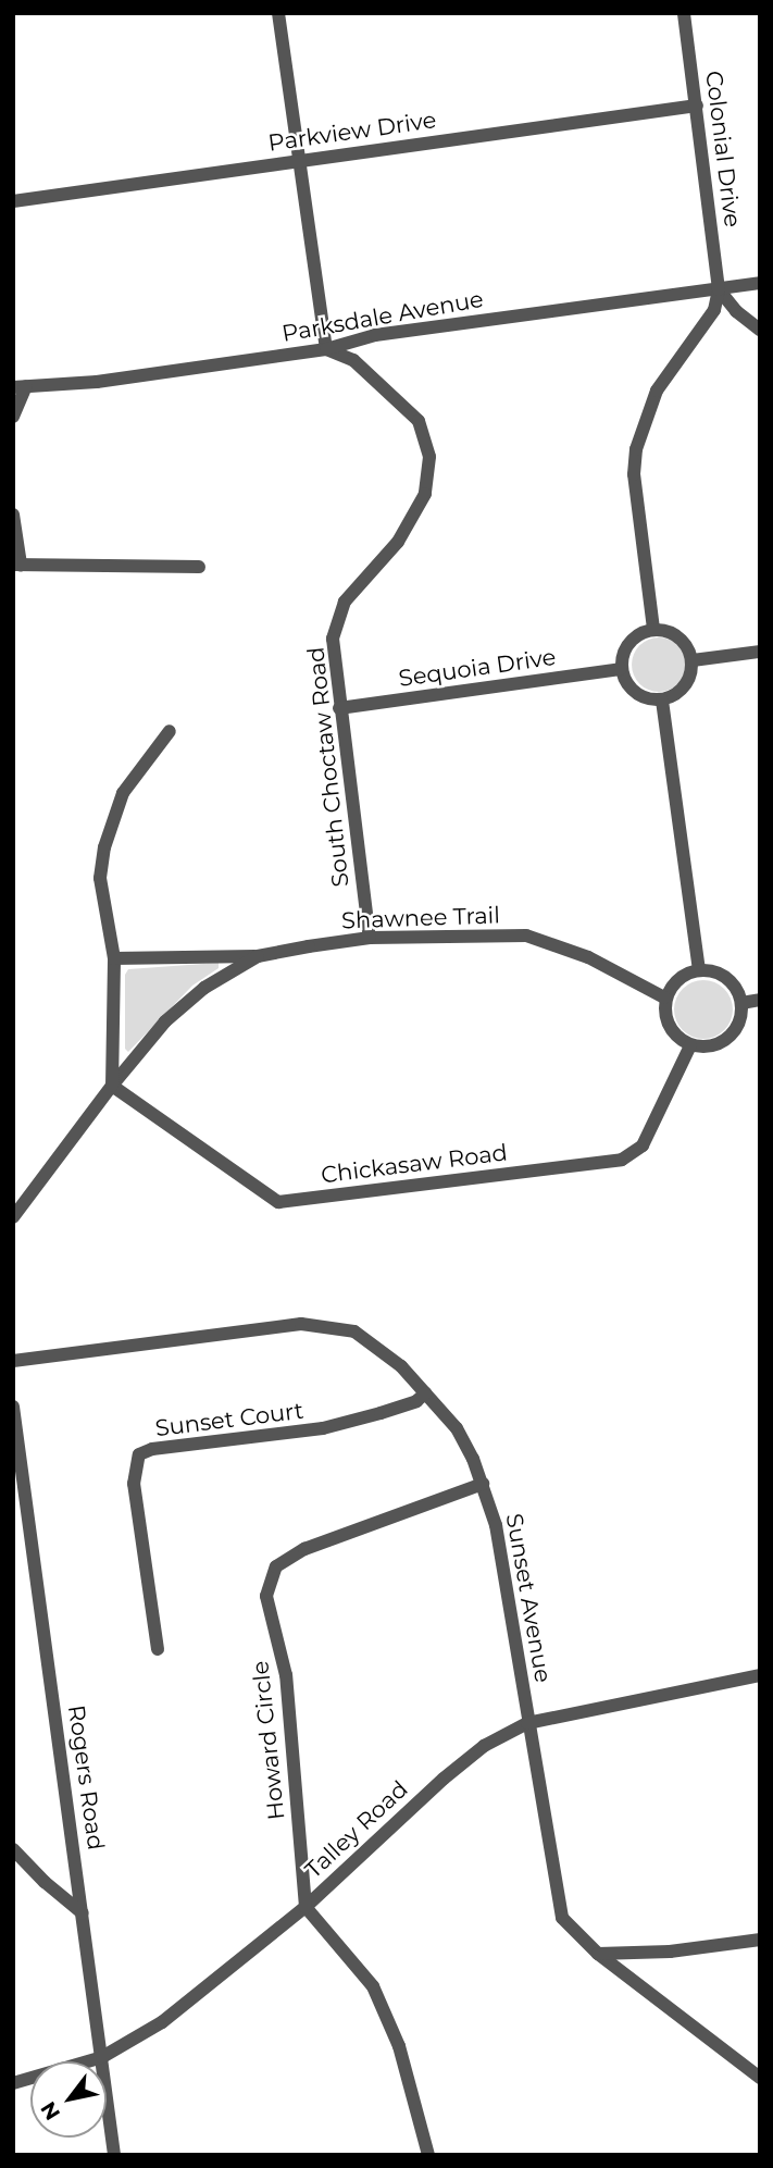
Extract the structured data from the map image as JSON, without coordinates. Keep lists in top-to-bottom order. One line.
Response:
{"streets":{"street":["Parkview Drive","Colonial Drive","Parksdale Avenue","Sequoia Drive","South Choctaw Road","Shawnee Trail","Chickasaw Road","Sunset Court","Sunset Avenue","Howard Circle","Rogers Road","Talley Road"]},"crossings":[["Parkview Drive","Colonial Drive"],["Colonial Drive","Parksdale Avenue"],["Parksdale Avenue","South Choctaw Road"],["Sequoia Drive","South Choctaw Road"],["South Choctaw Road","Shawnee Trail"],["Shawnee Trail","Chickasaw Road"],["Sunset Court","Sunset Avenue"],["Sunset Avenue","Howard Circle"],["Sunset Avenue","Talley Road"],["Howard Circle","Talley Road"],["Rogers Road","Talley Road"]],"north":"bottom left"}
